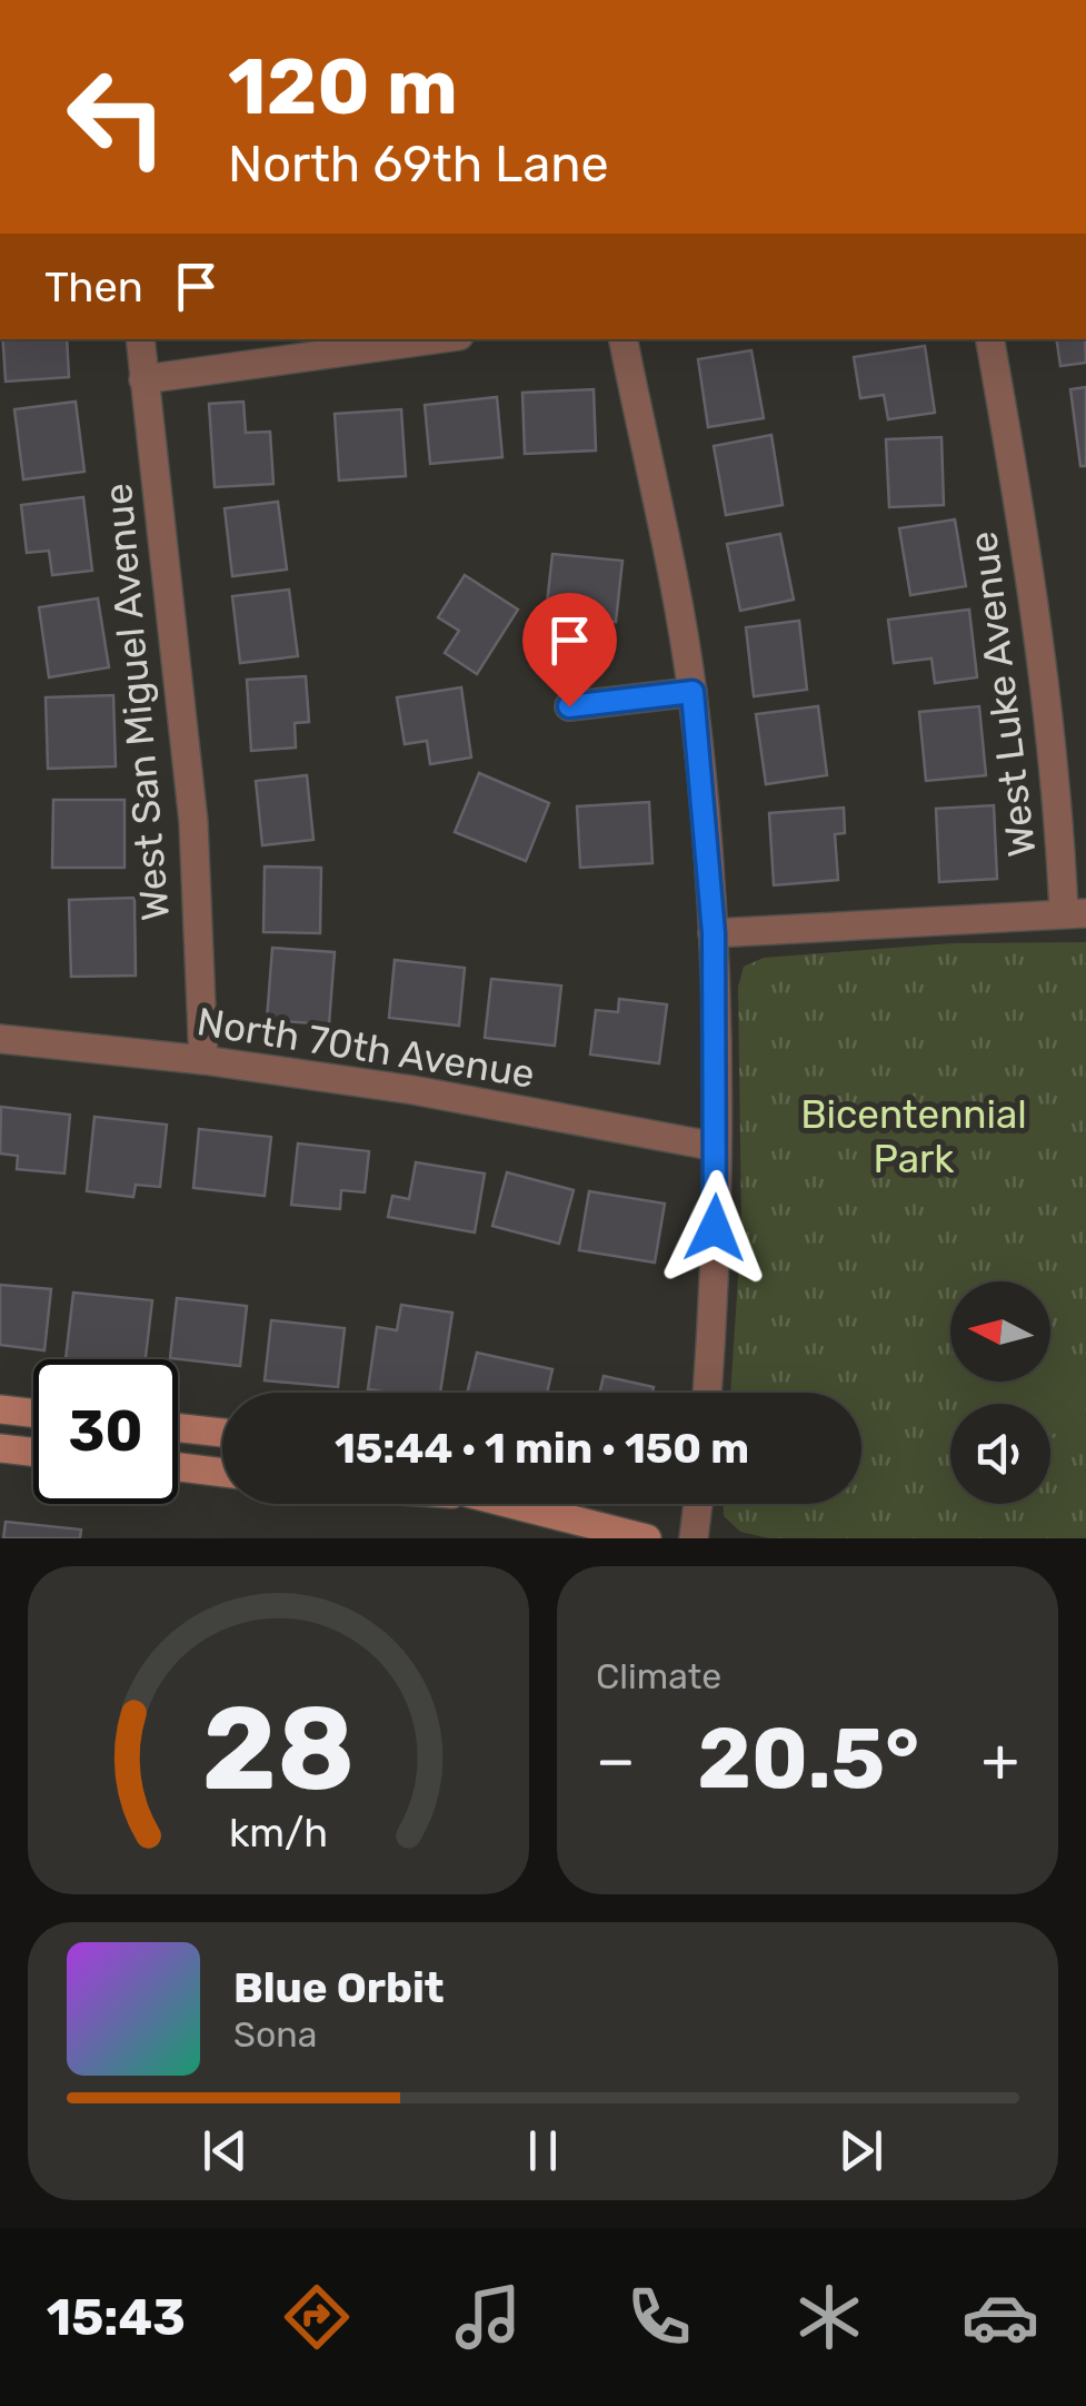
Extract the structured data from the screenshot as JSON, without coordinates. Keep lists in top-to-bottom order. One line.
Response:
{"streets":{"street":["West Luke Avenue","West San Miguel Avenue","North 70th Avenue"]},"crossings":[["West San Miguel Avenue","North 70th Avenue"]],"parks":["Bicentennial Park"],"north":"left","page":{"turn":["120 m","North 69th Lane"],"then":"Then","limit":"30","trip":"15:44 · 1 min · 150 m","tile":"Climate","heat":["−","20.5°","+"],"song":["Blue Orbit","Sona"],"tabs":"15:43","gauge":["28","km/h"]}}
